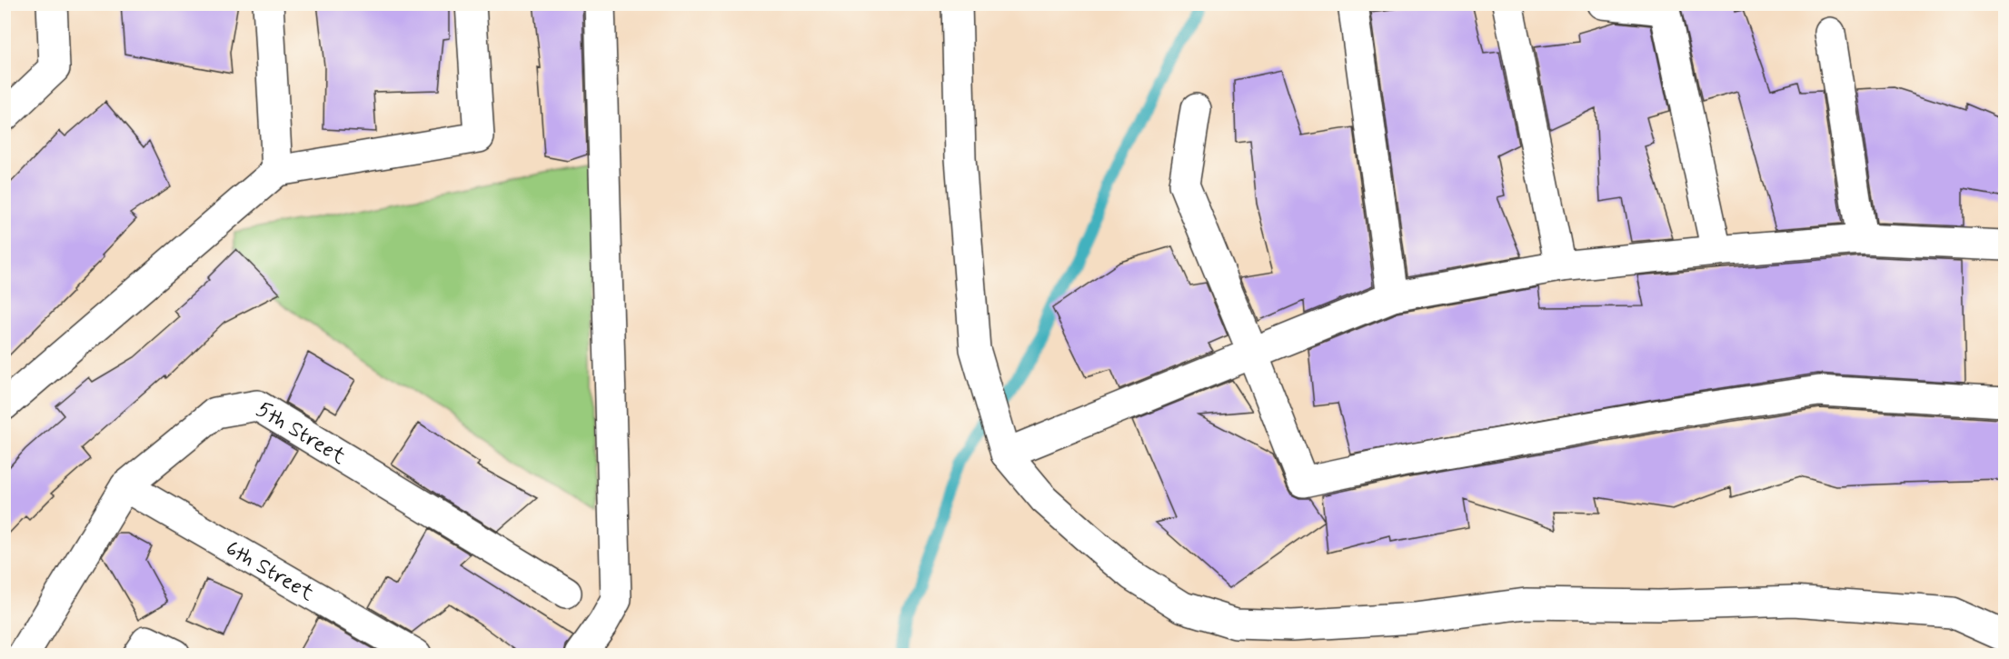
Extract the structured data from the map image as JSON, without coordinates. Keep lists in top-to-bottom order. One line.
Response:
{"streets":{"street":["5th Street","6th Street"]},"crossings":[["5th Street","6th Street"]]}
